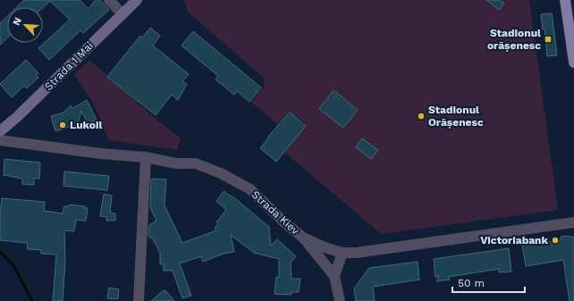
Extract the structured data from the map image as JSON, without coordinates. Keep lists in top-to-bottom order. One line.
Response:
{"streets":{"main road":["Strada 1 Mai"],"street":["Strada Kiev"]},"places":{"transit":["Stadionul orășenesc"],"other":["Stadionul Orășenesc","Lukoil","Victoriabank"]},"scale_bar":"50 m","north":"top left"}
